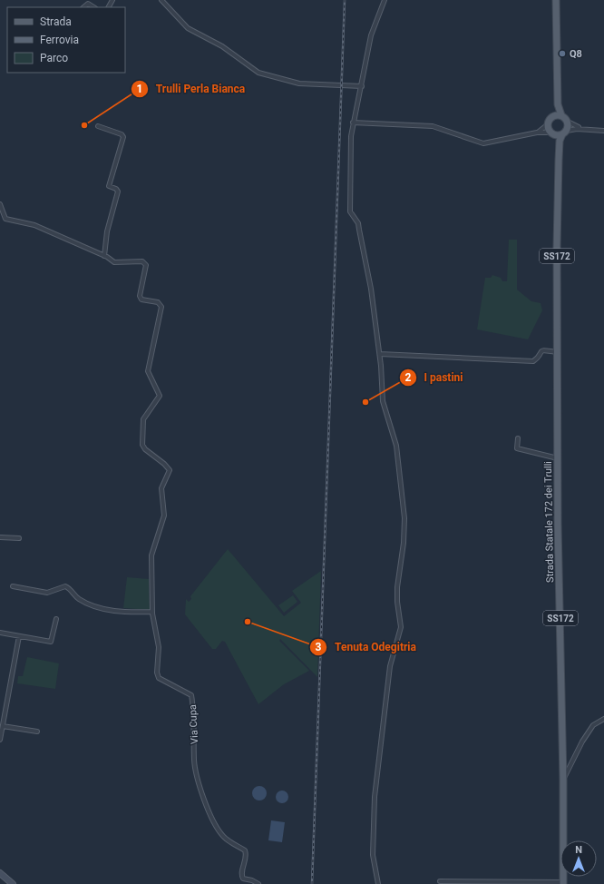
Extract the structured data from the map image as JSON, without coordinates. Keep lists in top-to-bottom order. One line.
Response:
{"streets":{"main road":["SS172","Strada Statale 172 dei Trulli"],"street":["Via Cupa"]},"places":["Q8","Trulli Perla Bianca","I pastini","Tenuta Odegitria"],"legend":["Strada","Ferrovia","Parco"],"north":"top"}
